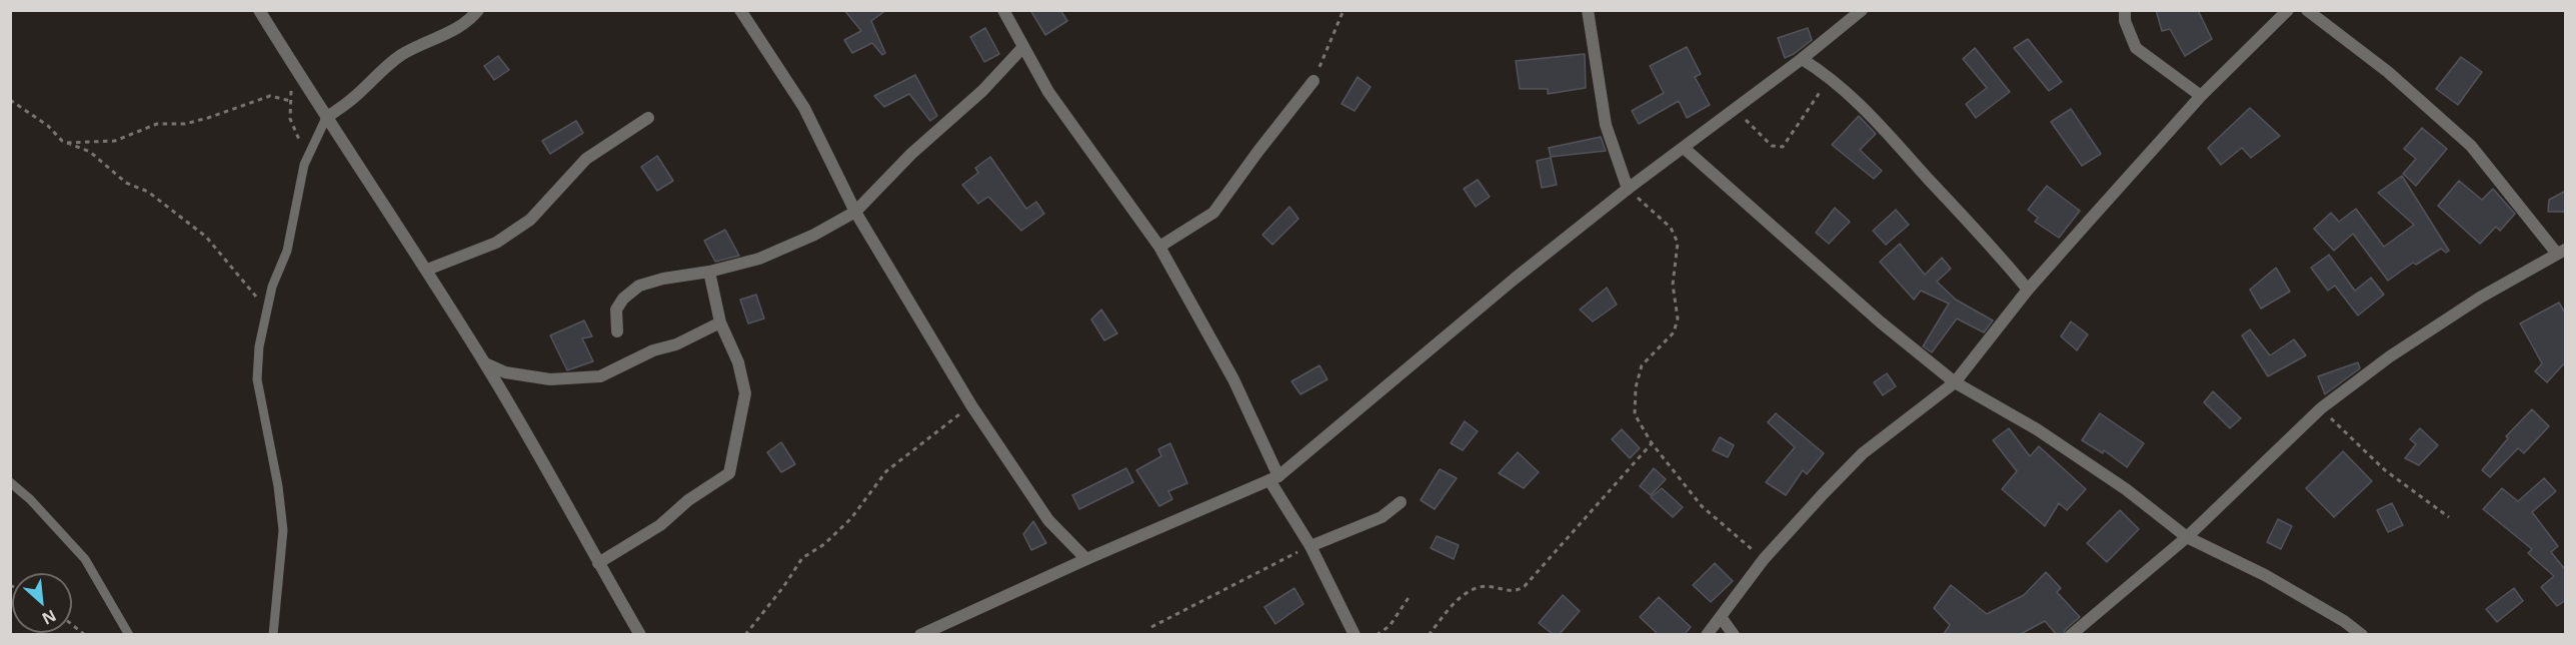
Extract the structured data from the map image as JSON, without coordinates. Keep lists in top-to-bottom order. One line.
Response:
{"north":"bottom right"}
